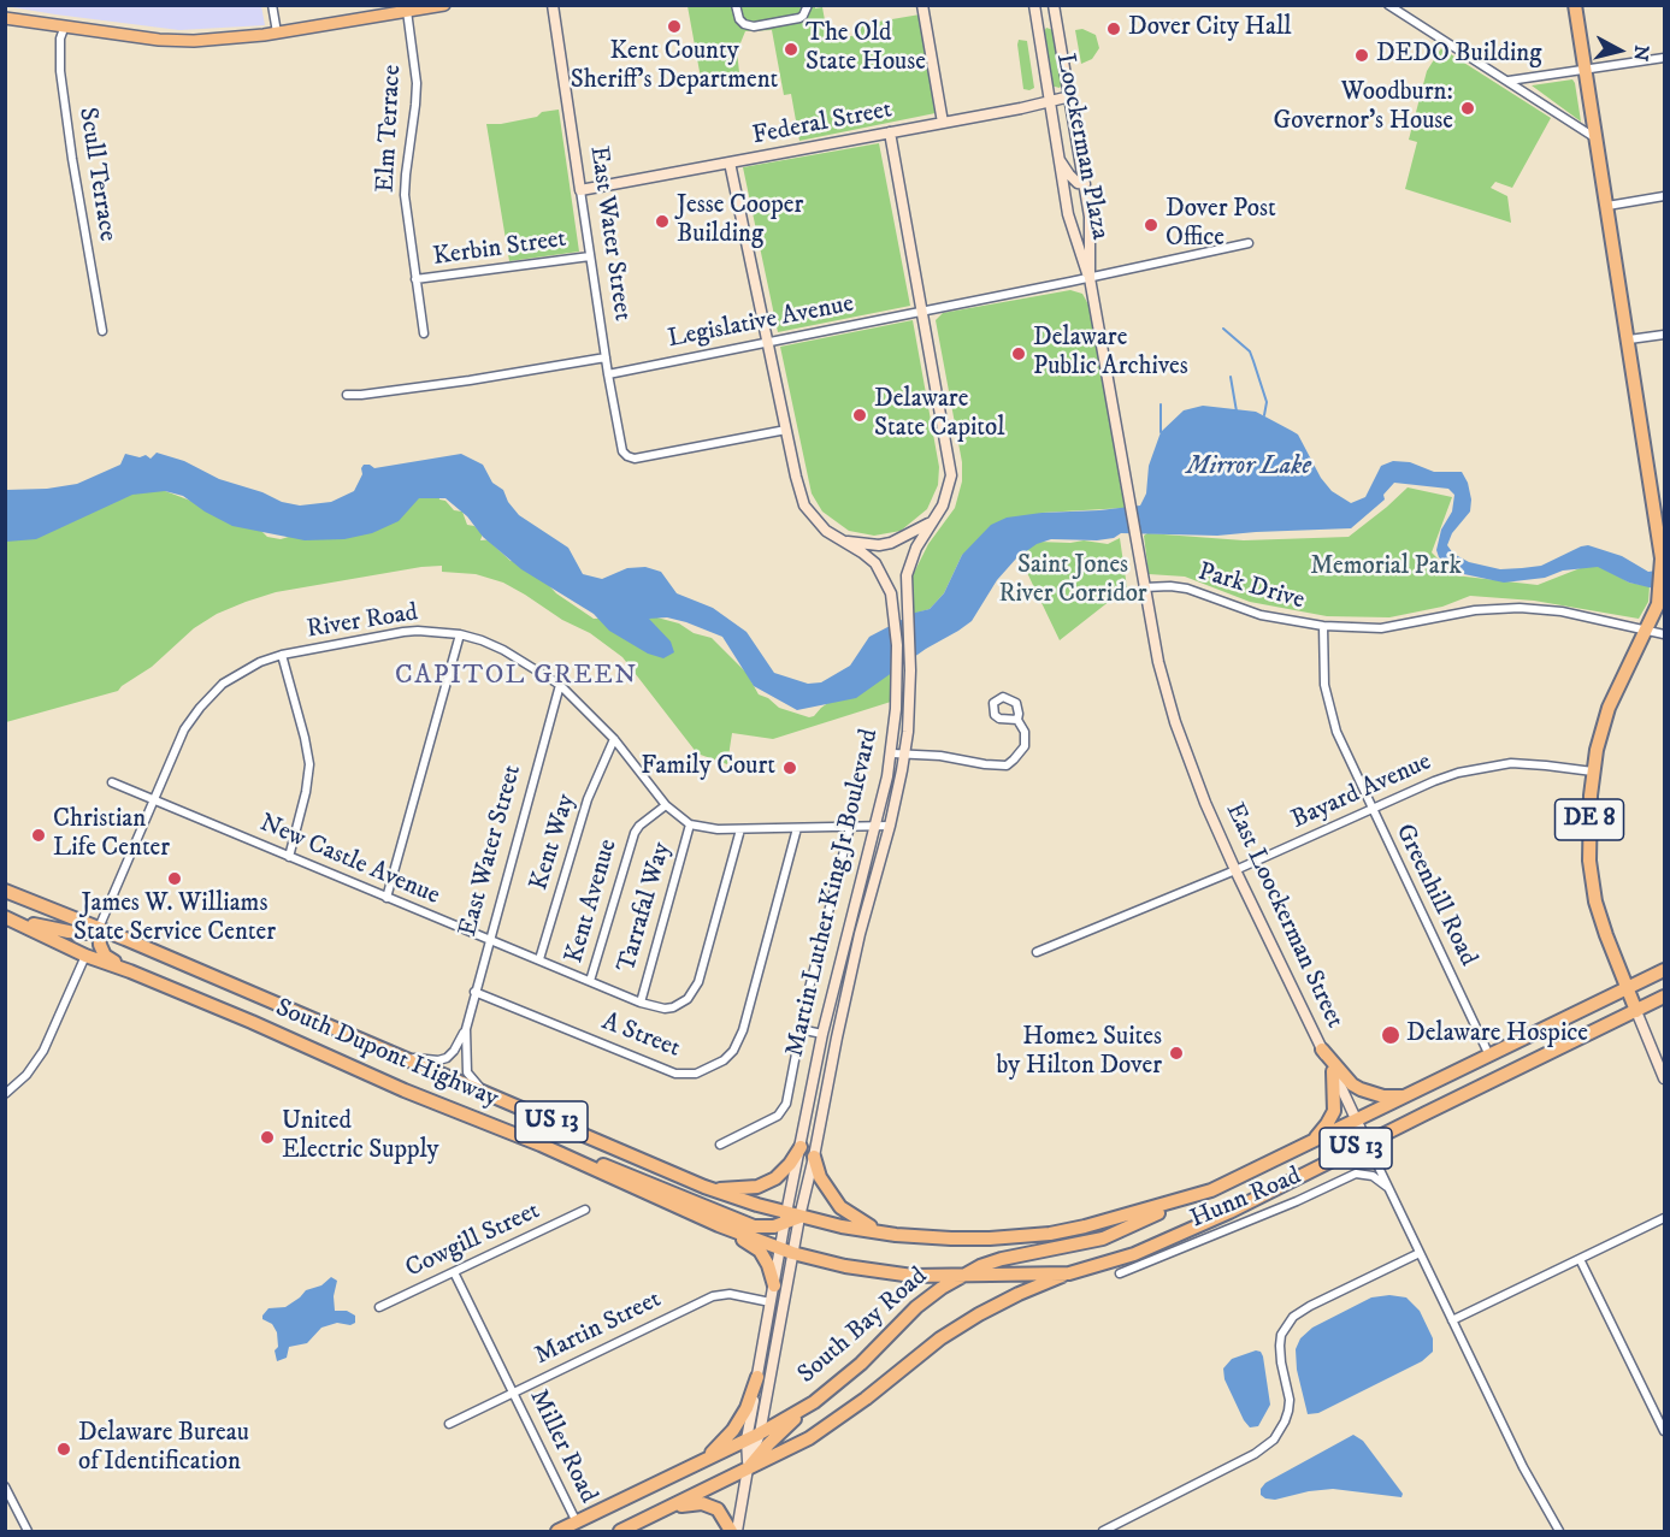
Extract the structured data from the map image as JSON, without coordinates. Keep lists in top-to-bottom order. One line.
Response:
{"streets":{"highway":["DE 8","South Dupont Highway","US 13","South Bay Road"],"street":["Federal Street","Elm Terrace","Loockerman Plaza","Scull Terrace","East Water Street","Kerbin Street","Legislative Avenue","Park Drive","River Road","Bayard Avenue","Kent Way","New Castle Avenue","Martin Luther King Jr Boulevard","Greenhill Road","Kent Avenue","Tarrafal Way","East Loockerman Street","A Street","Hunn Road","Cowgill Street","Martin Street","Miller Road"]},"crossings":[["Federal Street","Loockerman Plaza"],["Federal Street","East Water Street"],["Federal Street","Martin Luther King Jr Boulevard"],["Elm Terrace","Kerbin Street"],["Loockerman Plaza","Legislative Avenue"],["Loockerman Plaza","East Loockerman Street"],["East Water Street","Kerbin Street"],["East Water Street","Legislative Avenue"],["East Water Street","River Road"],["East Water Street","New Castle Avenue"],["East Water Street","A Street"],["East Water Street","South Dupont Highway"],["Legislative Avenue","Martin Luther King Jr Boulevard"],["Legislative Avenue","East Loockerman Street"],["Park Drive","DE 8"],["Park Drive","Greenhill Road"],["Park Drive","East Loockerman Street"],["River Road","Kent Way"],["River Road","New Castle Avenue"],["River Road","Kent Avenue"],["River Road","Tarrafal Way"],["River Road","South Dupont Highway"],["Bayard Avenue","DE 8"],["Bayard Avenue","Greenhill Road"],["Bayard Avenue","East Loockerman Street"],["DE 8","South Dupont Highway"],["DE 8","US 13"],["Kent Way","New Castle Avenue"],["New Castle Avenue","Kent Avenue"],["New Castle Avenue","Tarrafal Way"],["Martin Luther King Jr Boulevard","South Dupont Highway"],["Greenhill Road","South Dupont Highway"],["East Loockerman Street","South Dupont Highway"],["East Loockerman Street","Hunn Road"],["South Dupont Highway","US 13"],["South Dupont Highway","South Bay Road"],["Cowgill Street","Miller Road"],["South Bay Road","Miller Road"],["Martin Street","Miller Road"]],"districts":["CAPITOL GREEN"],"water":["Mirror Lake"],"parks":["Saint Jones River Corridor","Memorial Park"],"places":["Kent County Sheriff's Department","Dover City Hall","The Old State House","DEDO Building","Woodburn: Governor's House","Jesse Cooper Building","Dover Post Office","Delaware Public Archives","Delaware State Capitol","Family Court","Christian Life Center","James W. Williams State Service Center","Delaware Hospice","Home2 Suites by Hilton Dover","United Electric Supply","Delaware Bureau of Identification"],"north":"right"}
